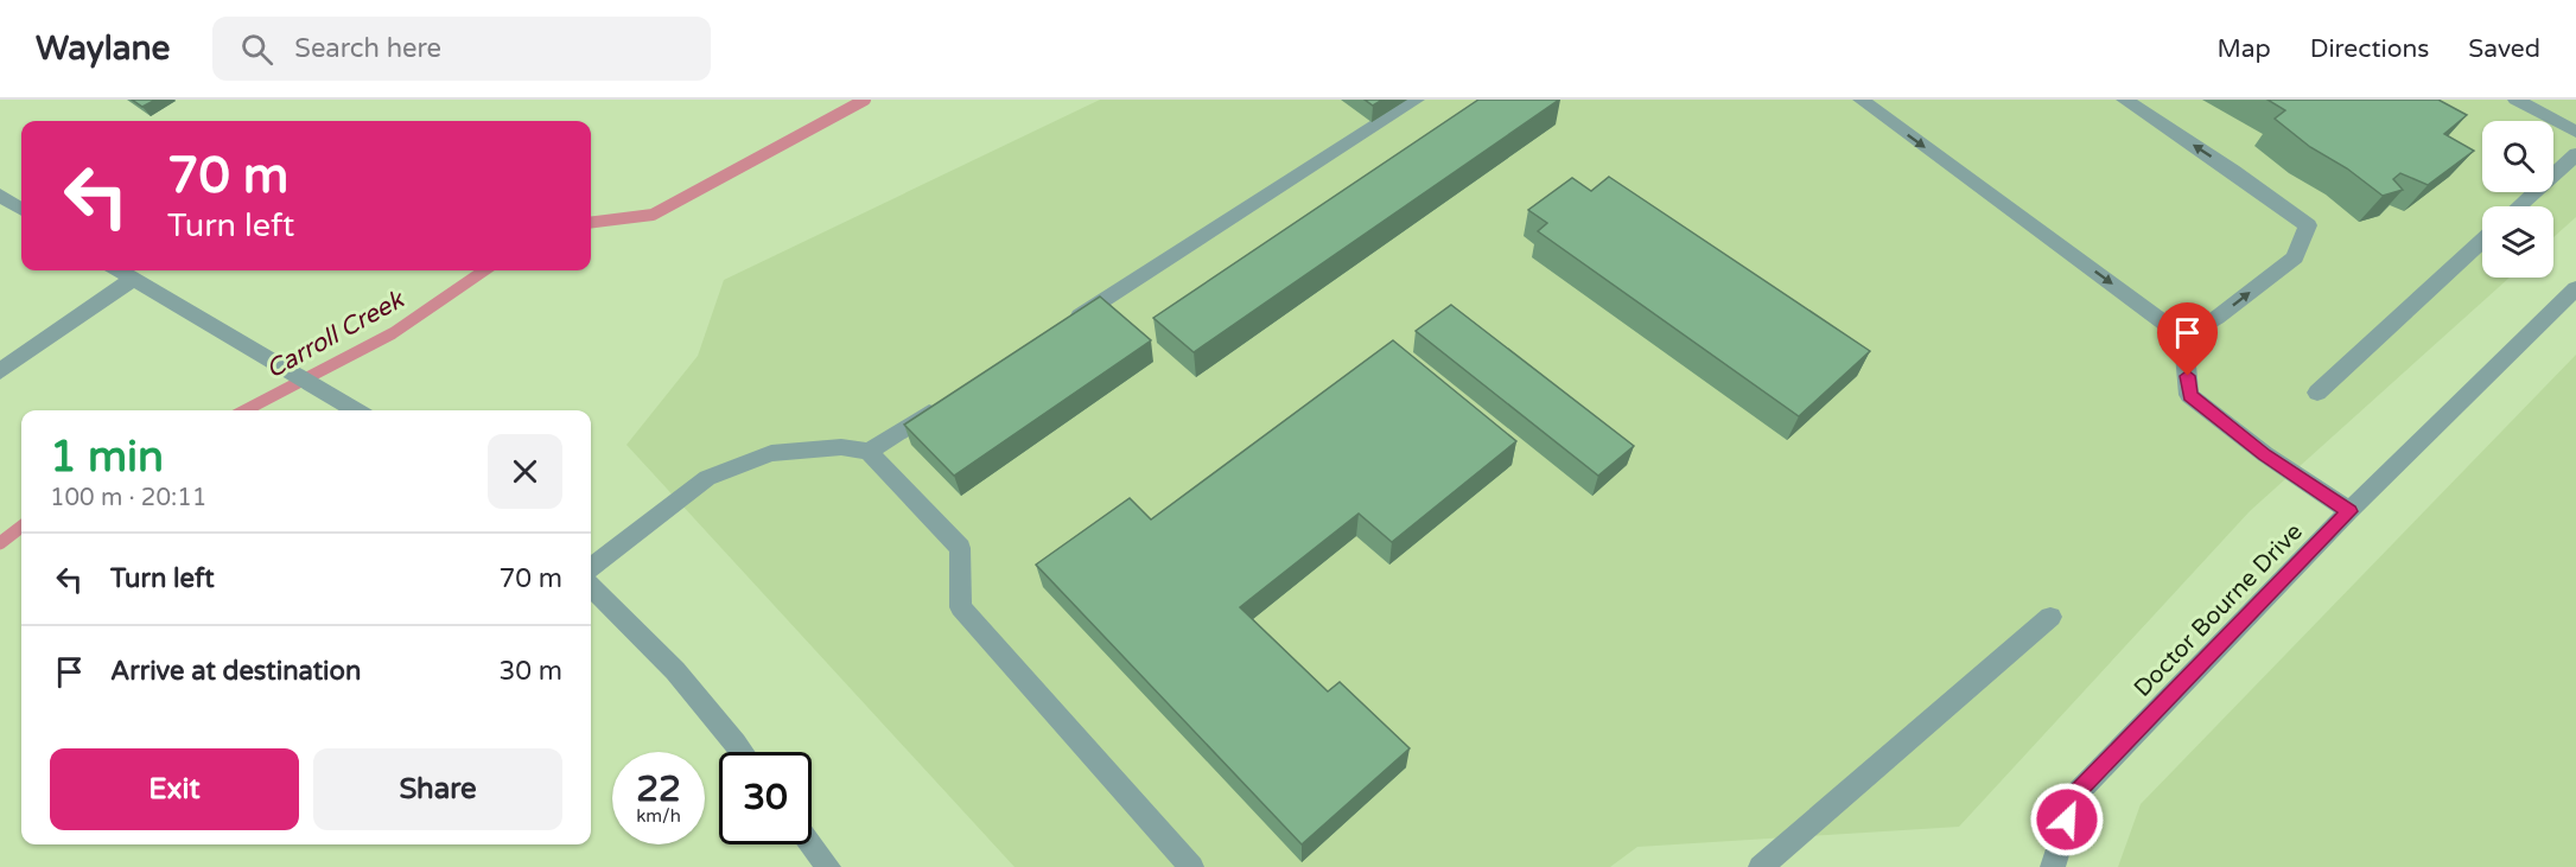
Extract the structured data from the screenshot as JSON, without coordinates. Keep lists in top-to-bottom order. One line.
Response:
{"streets":{"street":["Doctor Bourne Drive"]},"water":["Carroll Creek"],"page":{"header":"Waylane","search":"Search here","nav":["Map","Directions","Saved"],"turn":["70 m","Turn left"],"heading":["1 min","100 m · 20:11"],"list":[{"name":"Turn left","value":"70 m"},{"name":"Arrive at destination","value":"30 m"}],"buttons":["Exit","Share"],"speed":"22 km/h","limit":"30"}}
